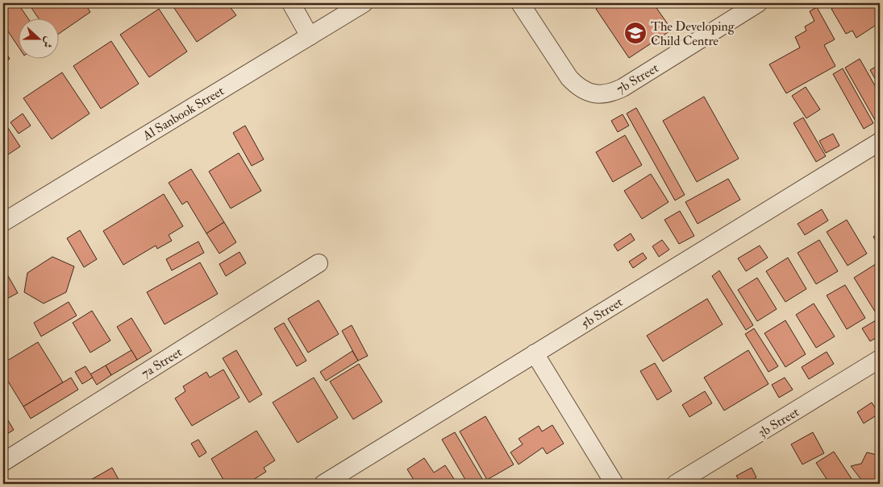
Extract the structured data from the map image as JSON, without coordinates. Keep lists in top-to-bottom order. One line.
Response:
{"streets":{"street":["7b Street","Al Sanbook Street","5b Street","7a Street","3b Street"]},"places":{"school or university":["The Developing Child Centre"]},"north":"right"}
